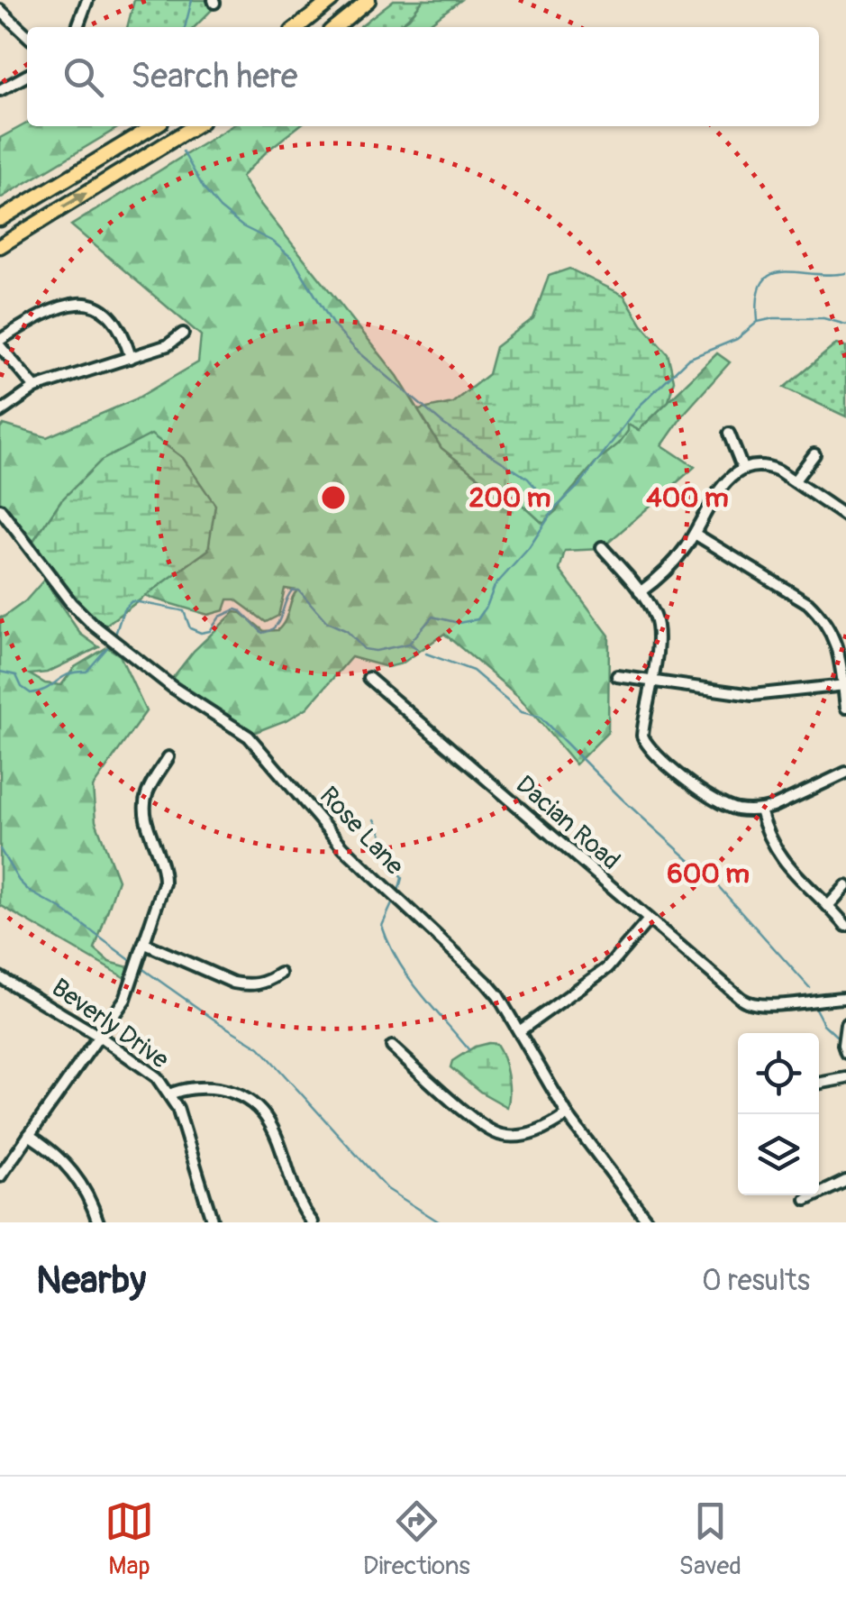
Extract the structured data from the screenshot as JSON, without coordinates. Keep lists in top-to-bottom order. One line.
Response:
{"streets":{"street":["Dacian Road","Rose Lane","Beverly Drive"]},"page":{"search":"Search here","heading":["Nearby","0 results"],"nav":["Map","Directions","Saved"]},"rings":["200 m","400 m","600 m"]}
